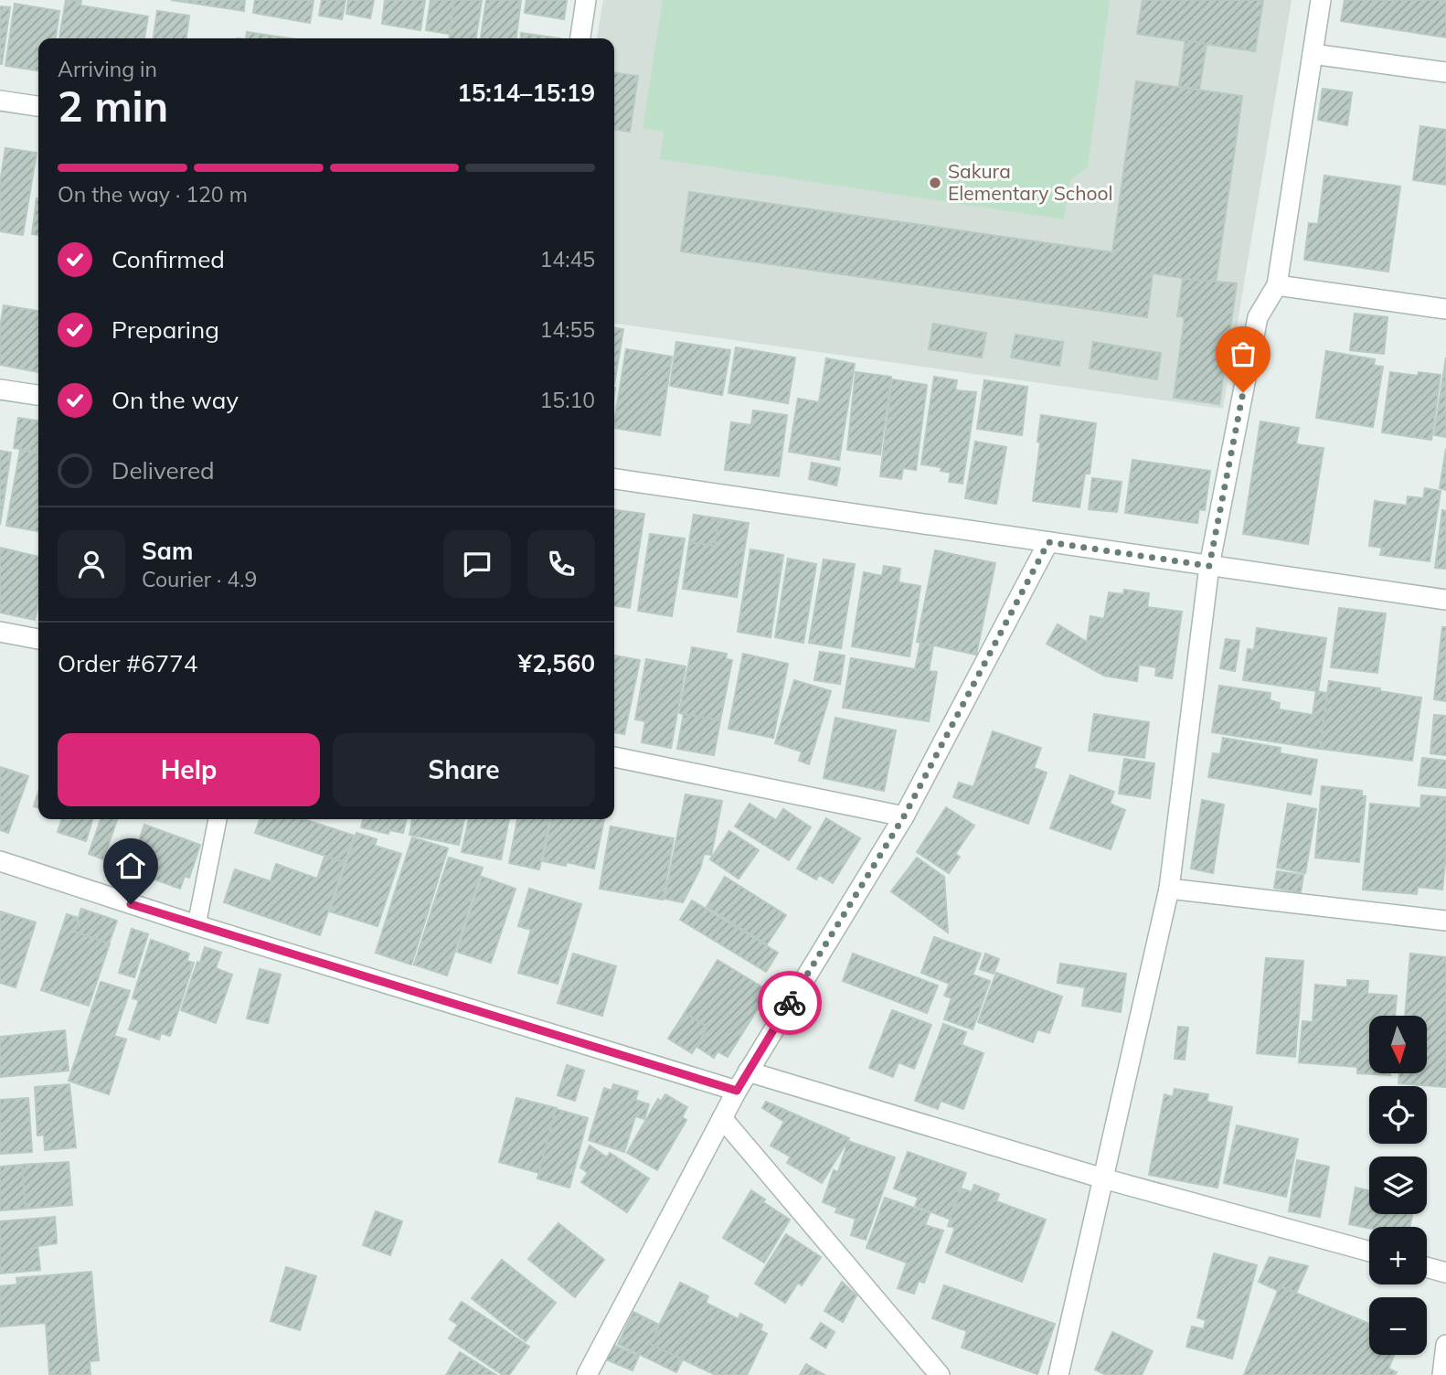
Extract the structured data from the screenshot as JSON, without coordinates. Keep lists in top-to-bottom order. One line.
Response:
{"places":["Sakura Elementary School"],"north":"bottom","page":{"heading":["2 min","Arriving in","15:14–15:19"],"panel":["Sam","Courier · 4.9","Order #6774","¥2,560"],"bar":"On the way · 120 m","list":[["Confirmed","14:45"],["Preparing","14:55"],["On the way","15:10"],"Delivered"],"buttons":["Help","Share"],"map_buttons":["+","−"]}}
